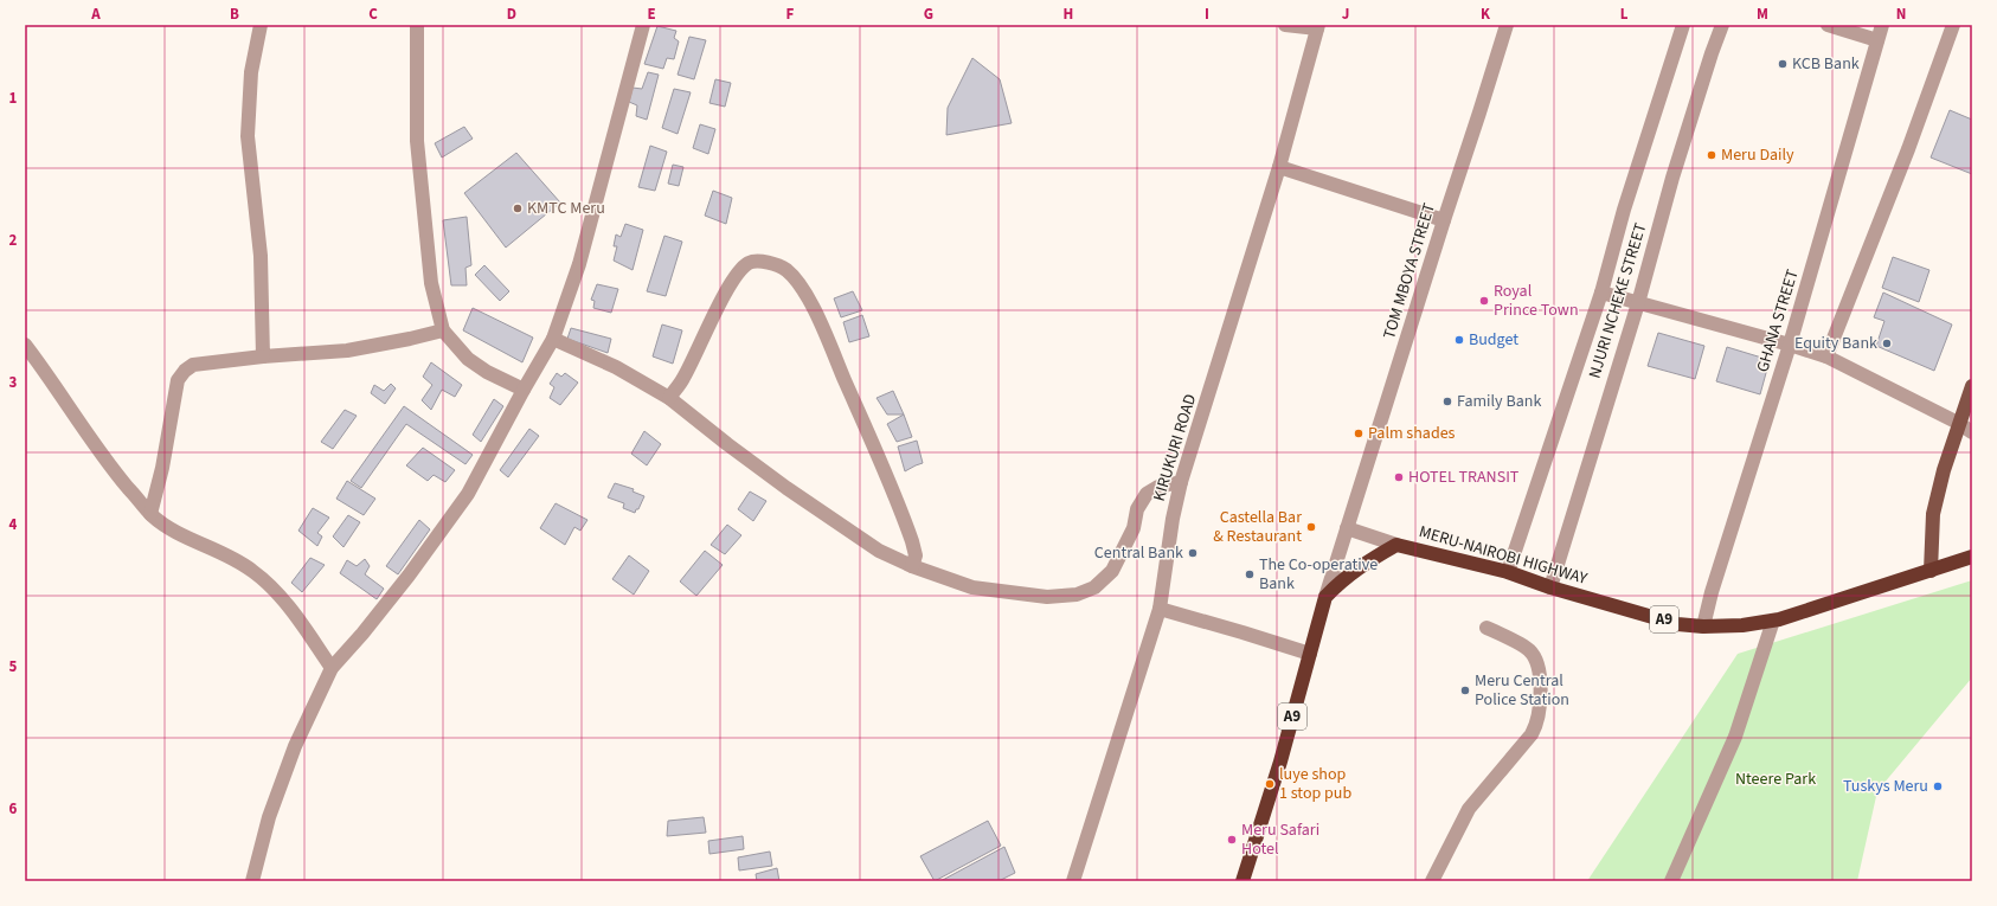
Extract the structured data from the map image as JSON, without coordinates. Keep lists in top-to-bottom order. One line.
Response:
{"streets":{"highway":["MERU-NAIROBI HIGHWAY","A9"],"street":["TOM MBOYA STREET","NJURI NCHEKE STREET","GHANA STREET","KIRUKURI ROAD"]},"crossings":[["TOM MBOYA STREET","MERU-NAIROBI HIGHWAY"],["NJURI NCHEKE STREET","MERU-NAIROBI HIGHWAY"],["GHANA STREET","MERU-NAIROBI HIGHWAY"]],"parks":["Nteere Park"],"places":["KCB Bank","Meru Daily","KMTC Meru","Royal Prince Town","Budget","Equity Bank","Family Bank","Palm shades","HOTEL TRANSIT","Castella Bar & Restaurant","Central Bank","The Co-operative Bank","Meru Central Police Station","luye shop 1 stop pub","Tuskys Meru","Meru Safari Hotel"],"grid":{"columns":["A","B","C","D","E","F","G","H","I","J","K","L","M","N"],"rows":["1","2","3","4","5","6"]}}
